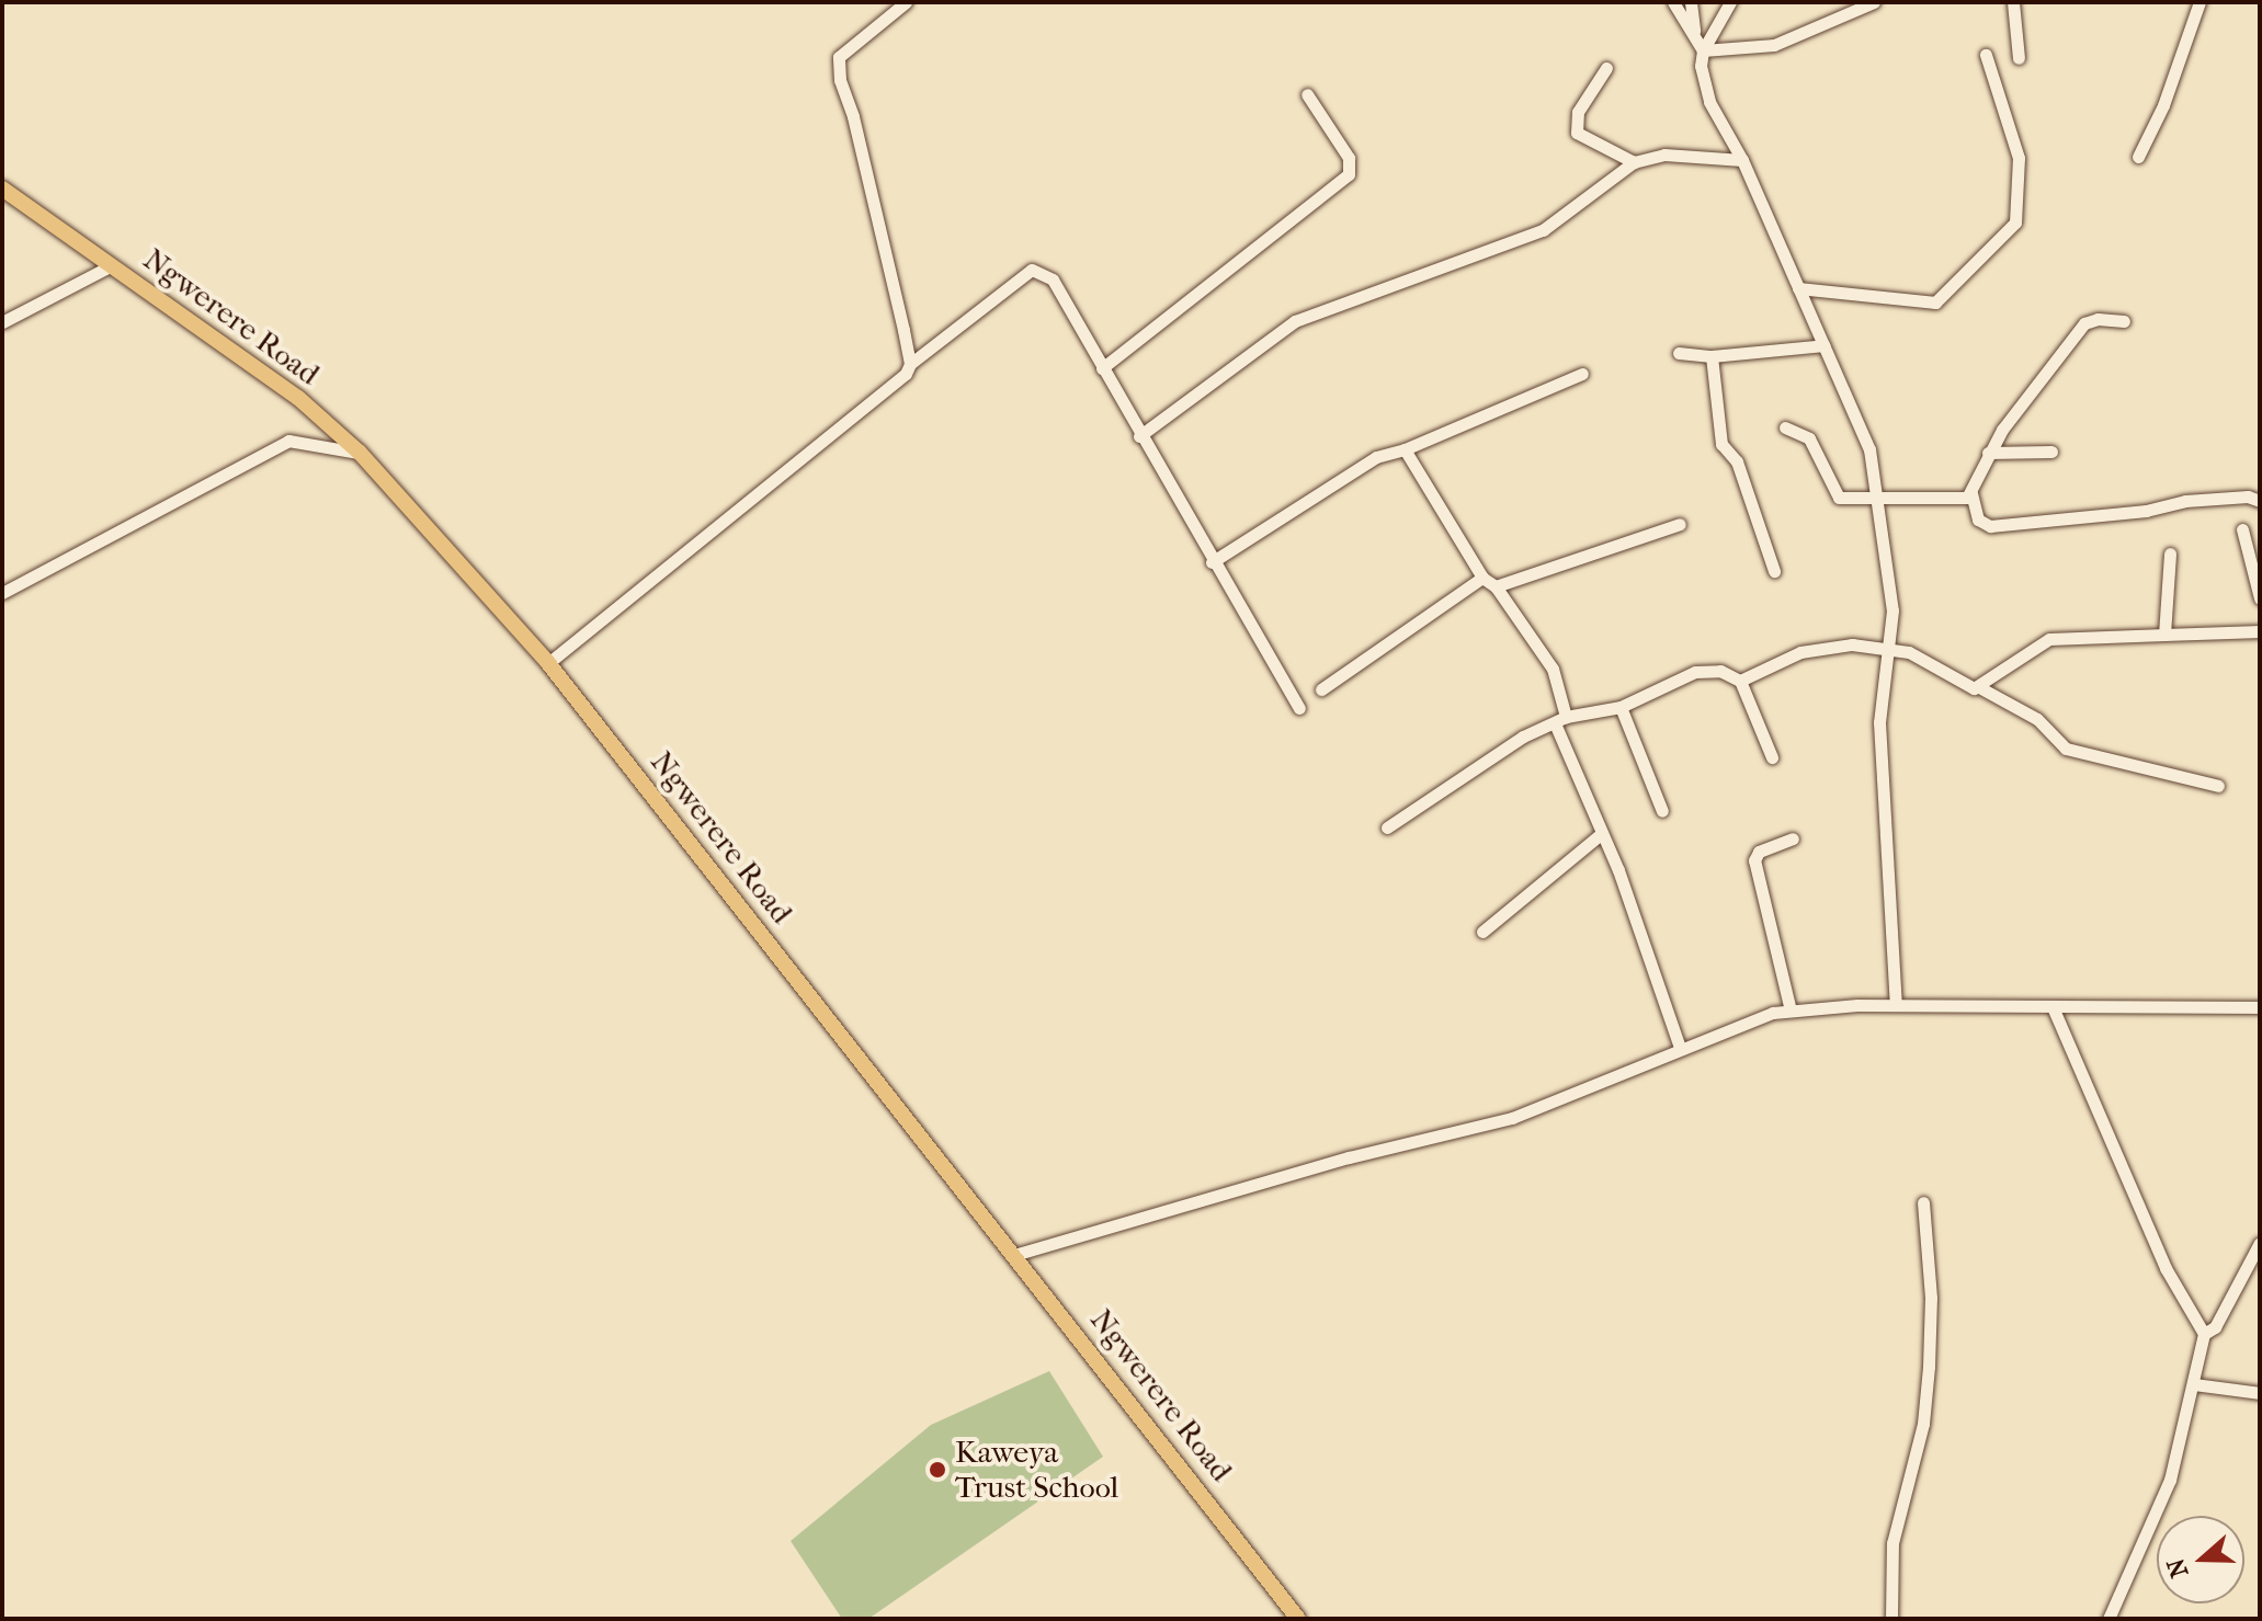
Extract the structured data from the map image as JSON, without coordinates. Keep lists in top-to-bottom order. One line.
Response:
{"streets":{"main road":["Ngwerere Road"]},"places":["Kaweya Trust School"],"north":"left"}
